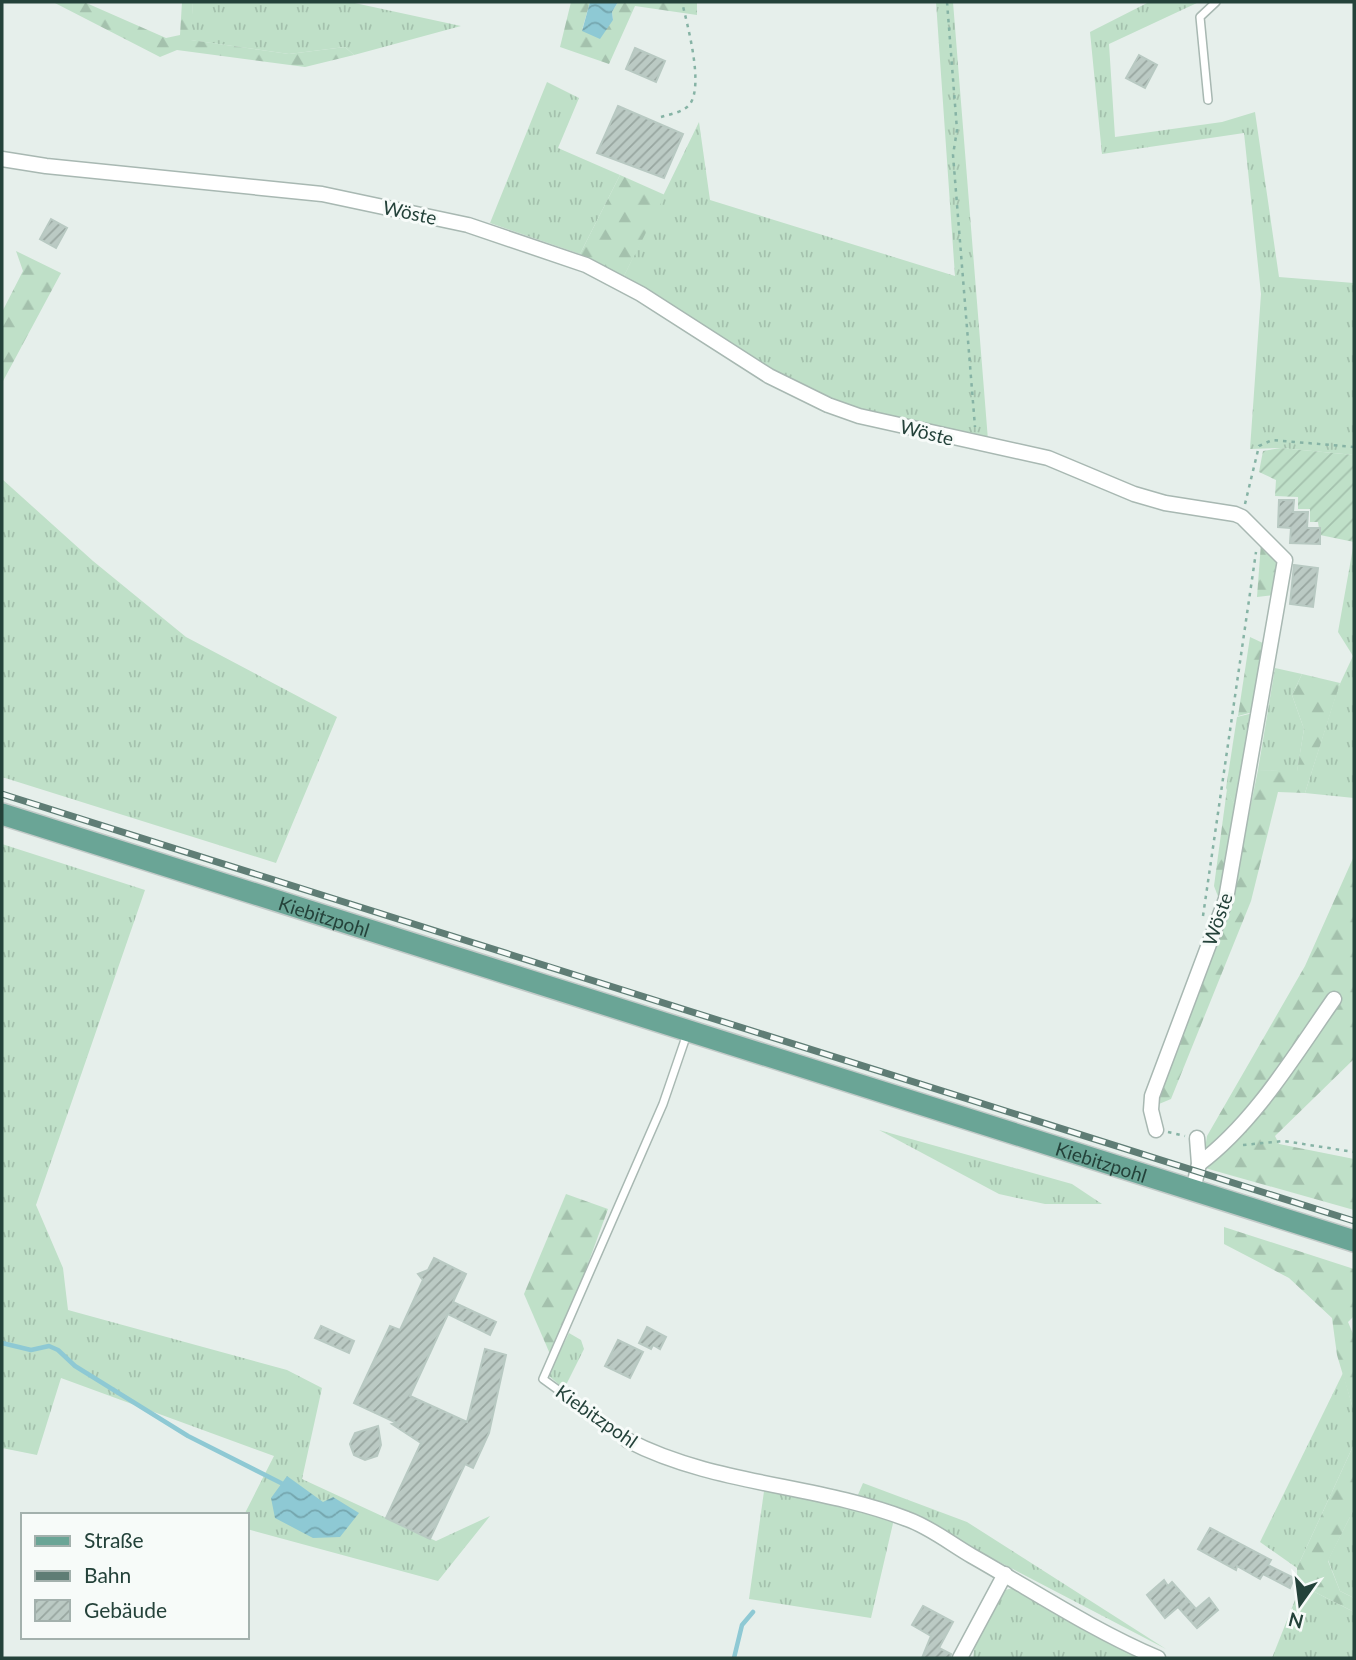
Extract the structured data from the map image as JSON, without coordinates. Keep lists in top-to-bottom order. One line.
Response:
{"streets":{"main road":["Kiebitzpohl"],"street":["Wöste"]},"legend":["Straße","Bahn","Gebäude"],"north":"bottom"}
